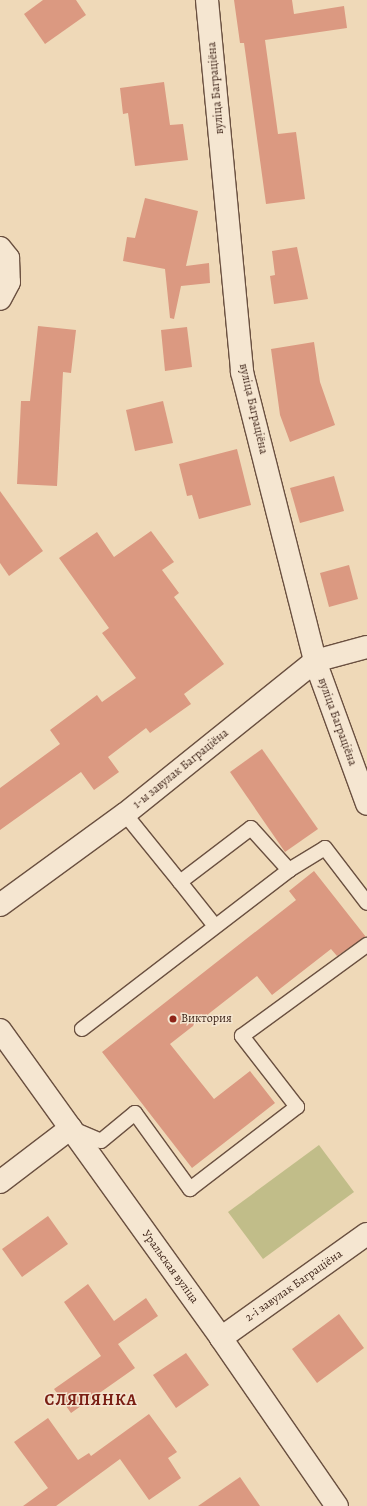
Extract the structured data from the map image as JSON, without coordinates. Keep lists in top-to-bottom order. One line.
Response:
{"streets":{"street":["вуліца Баграціёна","1-ы завулак Баграціёна","Уральская вуліца","2-і завулак Баграціёна"]},"crossings":[["вуліца Баграціёна","1-ы завулак Баграціёна"],["Уральская вуліца","2-і завулак Баграціёна"]],"districts":["СЛЯПЯНКА"],"places":["Виктория"]}
